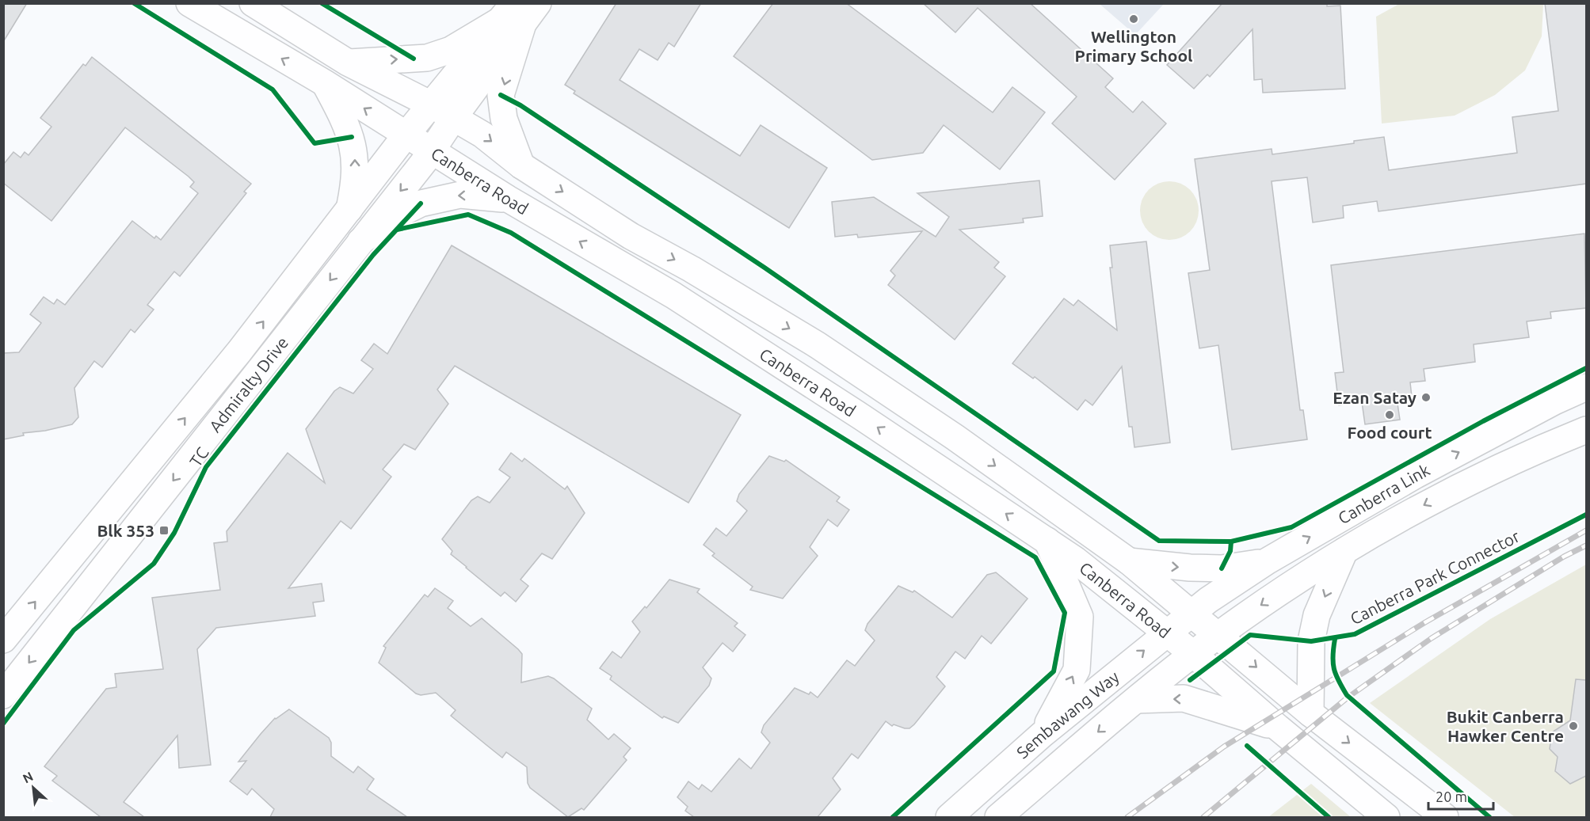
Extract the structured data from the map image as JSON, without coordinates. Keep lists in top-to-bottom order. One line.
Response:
{"streets":{"main road":["Canberra Road","Admiralty Drive","Canberra Link","Sembawang Way"],"cycle path":["TC","Canberra Park Connector"]},"crossings":[["Canberra Road","Admiralty Drive"],["Canberra Road","Canberra Link"],["Canberra Road","Sembawang Way"],["Canberra Link","Sembawang Way"]],"places":{"other":["Wellington Primary School","Ezan Satay","Food court","Bukit Canberra Hawker Centre"],"transit":["Blk 353"]},"scale_bar":"20 m","north":"top left"}
